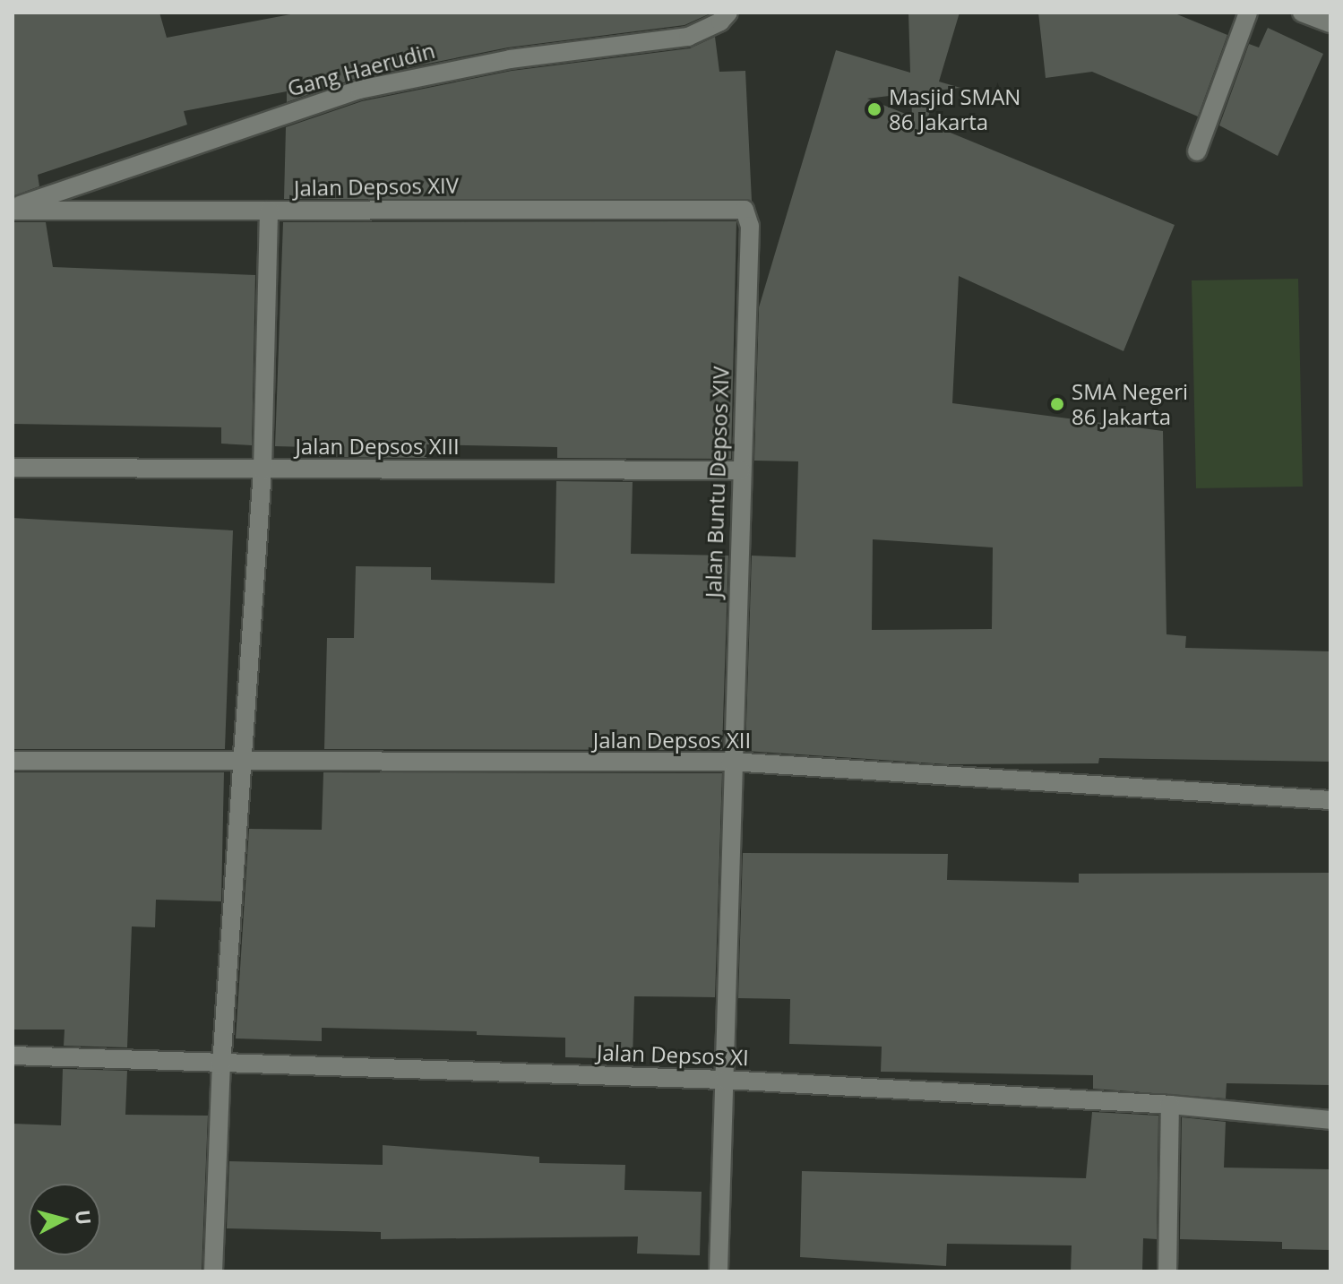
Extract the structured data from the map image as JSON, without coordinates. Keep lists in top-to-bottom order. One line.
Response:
{"streets":{"street":["Gang Haerudin","Jalan Depsos XIV","Jalan Depsos XIII","Jalan Buntu Depsos XIV","Jalan Depsos XII","Jalan Depsos XI"]},"crossings":[["Gang Haerudin","Jalan Depsos XIV"],["Jalan Depsos XIV","Jalan Buntu Depsos XIV"],["Jalan Depsos XIII","Jalan Buntu Depsos XIV"],["Jalan Buntu Depsos XIV","Jalan Depsos XII"],["Jalan Buntu Depsos XIV","Jalan Depsos XI"]],"places":["Masjid SMAN 86 Jakarta","SMA Negeri 86 Jakarta"],"north":"right"}
